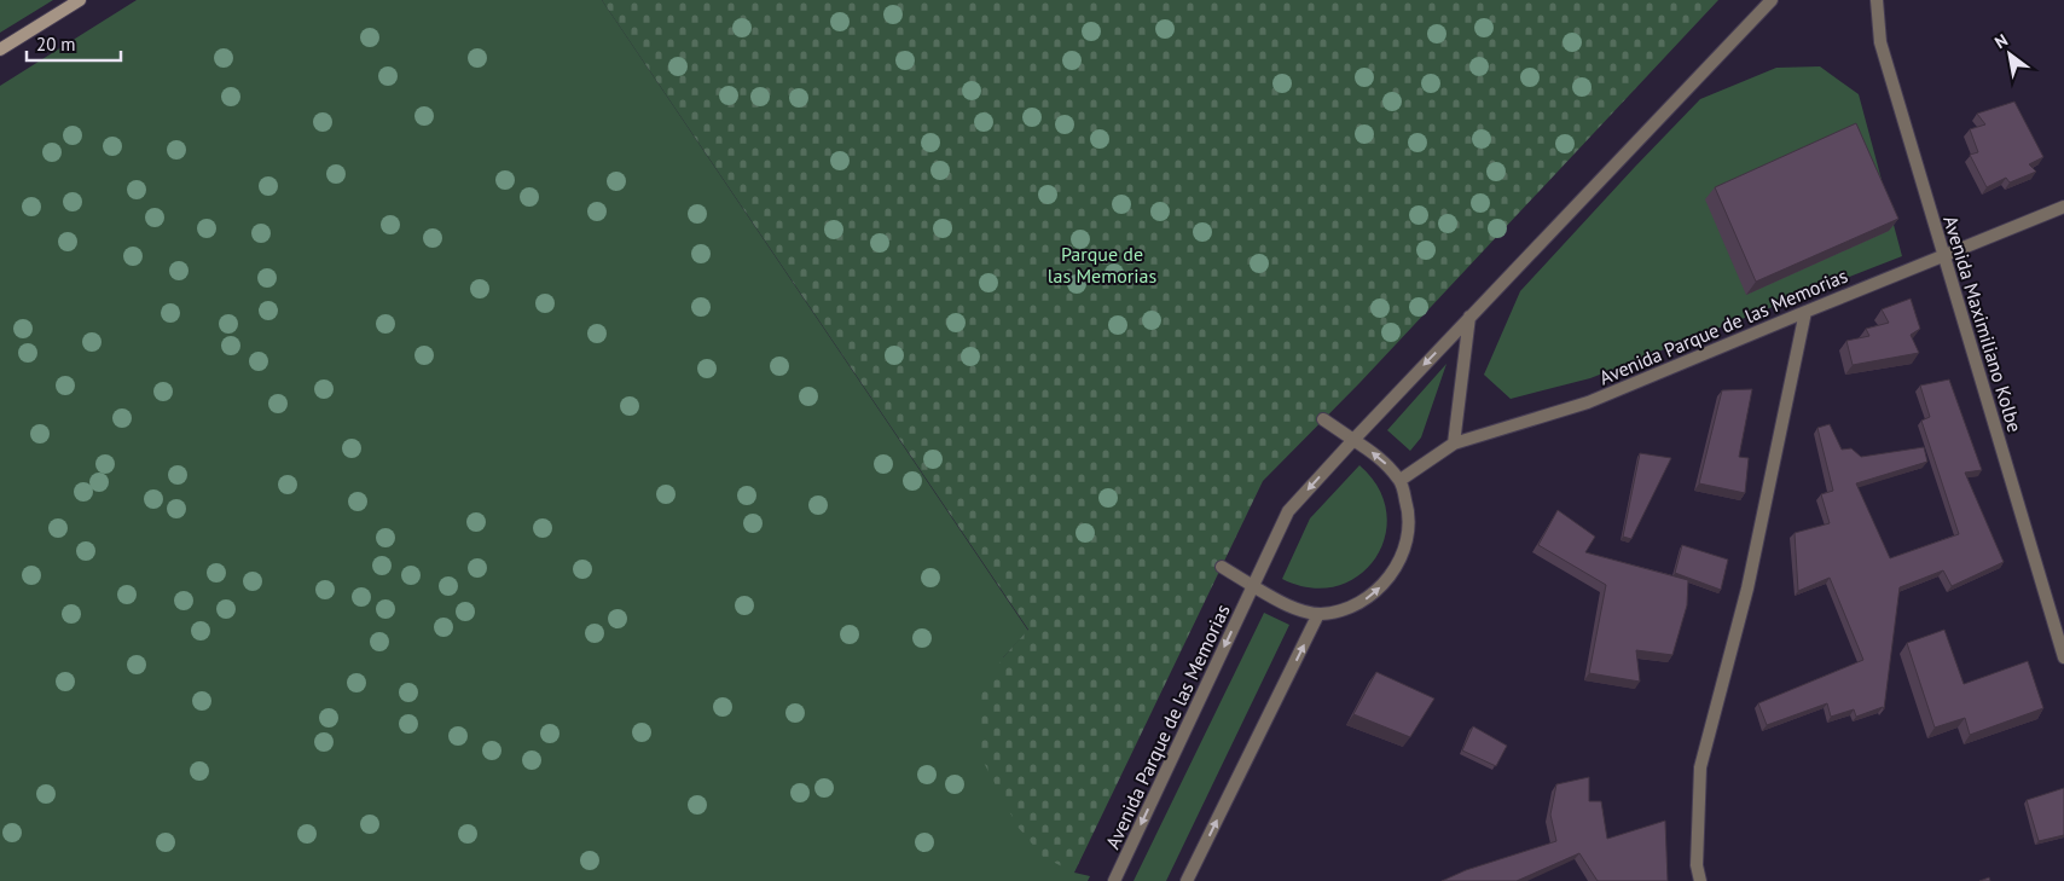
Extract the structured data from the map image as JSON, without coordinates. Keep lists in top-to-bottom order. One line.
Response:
{"streets":{"street":["Avenida Maximiliano Kolbe","Avenida Parque de las Memorias"]},"crossings":[["Avenida Maximiliano Kolbe","Avenida Parque de las Memorias"]],"parks":["Parque de las Memorias"],"scale_bar":"20 m","north":"top left"}
